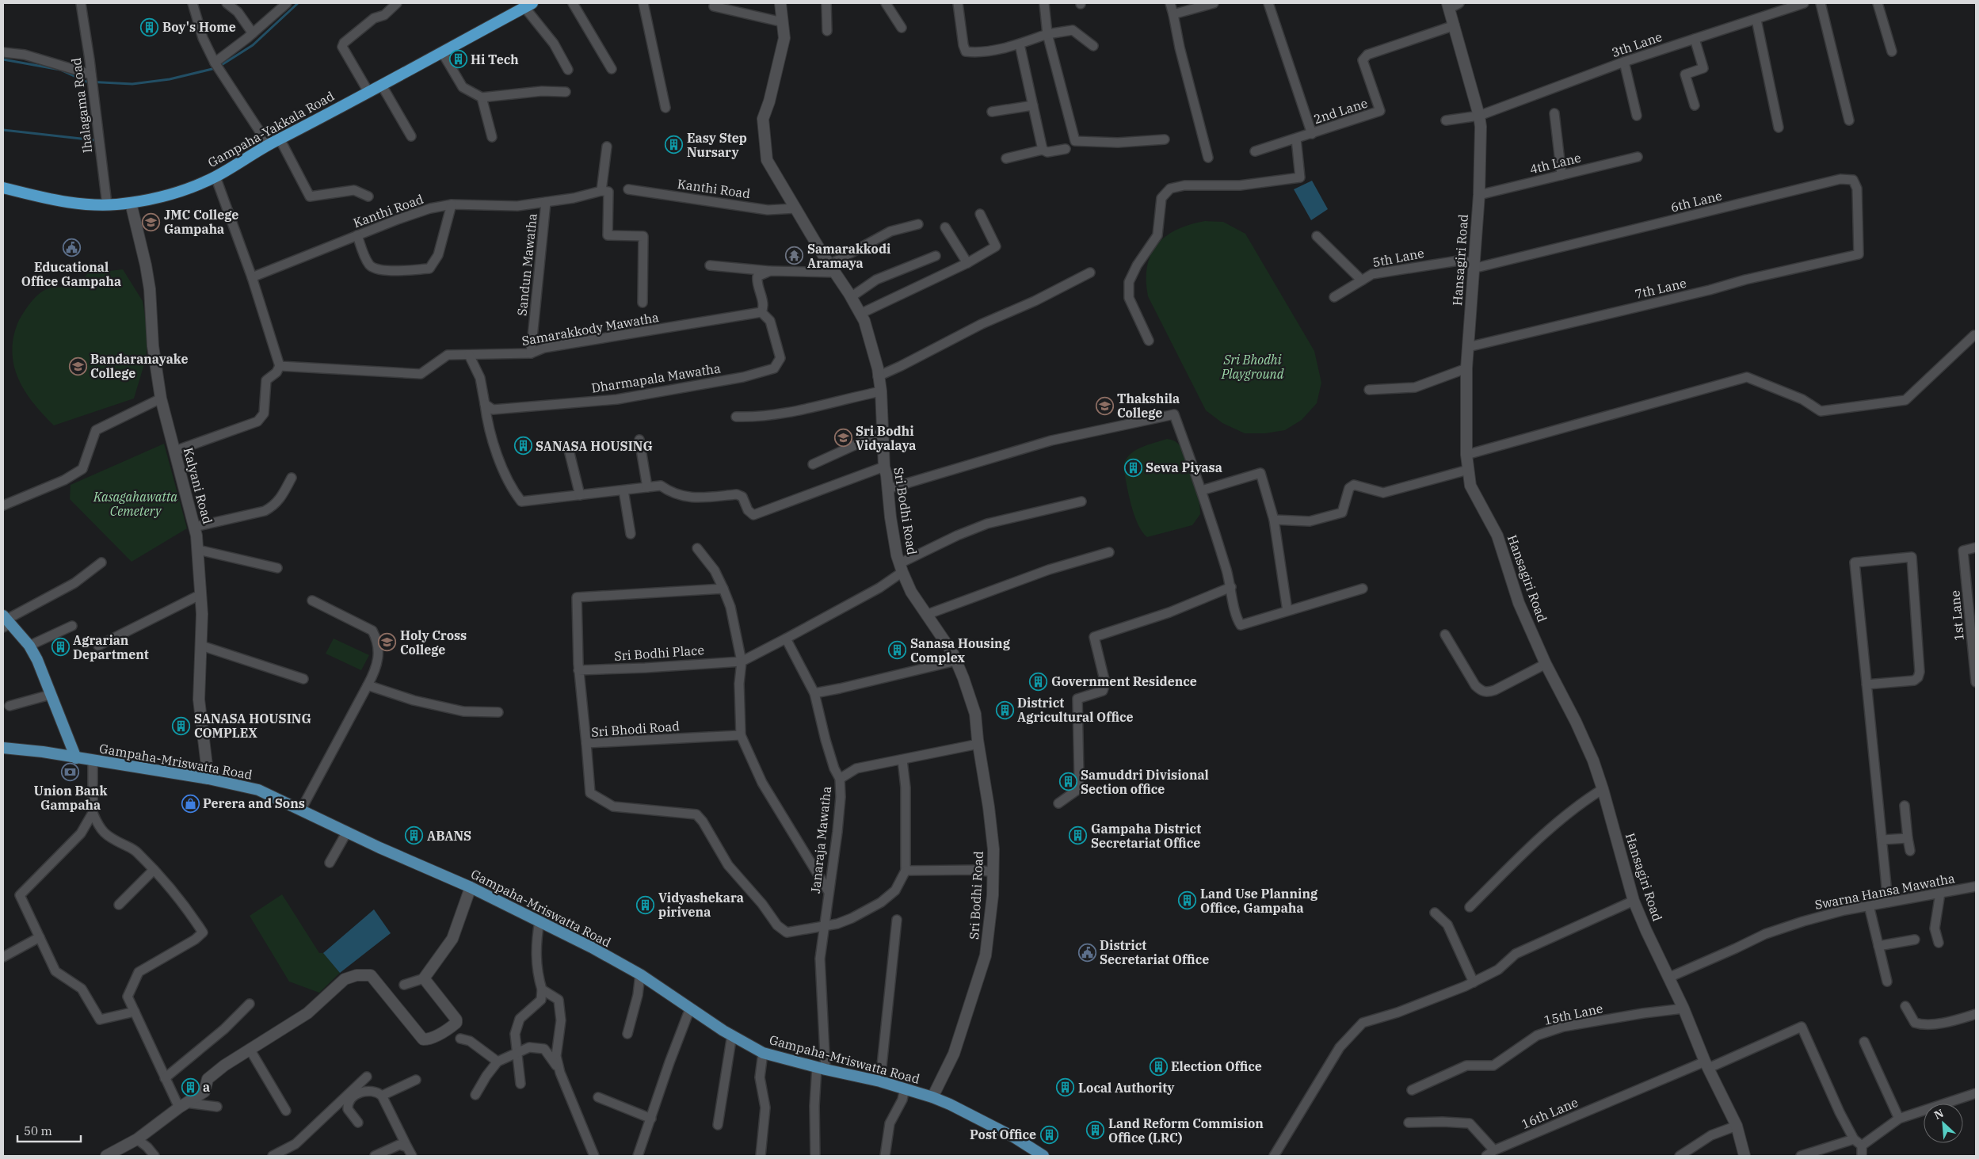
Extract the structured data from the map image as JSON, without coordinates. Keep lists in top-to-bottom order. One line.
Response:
{"streets":{"highway":["Gampaha-Yakkala Road"],"main road":["Gampaha-Mriswatta Road"],"street":["3th Lane","Ihalagama Road","2nd Lane","4th Lane","Kanthi Road","6th Lane","5th Lane","Hansagiri Road","Sandun Mawatha","7th Lane","Samarakkody Mawatha","Dharmapala Mawatha","Kalyani Road","Sri Bodhi Road","1st Lane","Sri Bodhi Place","Sri Bhodi Road","Janaraja Mawatha","Swarna Hansa Mawatha","15th Lane","16th Lane"]},"crossings":[["3th Lane","Hansagiri Road"],["Ihalagama Road","Gampaha-Yakkala Road"],["2nd Lane","Hansagiri Road"],["Gampaha-Yakkala Road","Kalyani Road"],["4th Lane","Hansagiri Road"],["Kanthi Road","Sandun Mawatha"],["Kanthi Road","Sri Bodhi Road"],["6th Lane","5th Lane"],["6th Lane","Hansagiri Road"],["6th Lane","7th Lane"],["5th Lane","Hansagiri Road"],["Hansagiri Road","7th Lane"],["Hansagiri Road","Swarna Hansa Mawatha"],["Hansagiri Road","15th Lane"],["Hansagiri Road","16th Lane"],["Sandun Mawatha","Samarakkody Mawatha"],["Samarakkody Mawatha","Dharmapala Mawatha"],["Kalyani Road","Gampaha-Mriswatta Road"],["Sri Bodhi Road","Gampaha-Mriswatta Road"],["Sri Bhodi Road","Janaraja Mawatha"],["Gampaha-Mriswatta Road","Janaraja Mawatha"]],"parks":["Sri Bhodhi Playground","Kasagahawatta Cemetery"],"places":{"building":["Boy's Home","Hi Tech","Easy Step Nursary","SANASA HOUSING","Sewa Piyasa","Agrarian Department","Sanasa Housing Complex","Government Residence","District Agricultural Office","SANASA HOUSING COMPLEX","Samuddri Divisional Section office","ABANS","Gampaha District Secretariat Office","Land Use Planning Office, Gampaha","Vidyashekara pirivena","Election Office","a","Local Authority","Land Reform Commision Office (LRC)","Post Office"],"school or university":["JMC College Gampaha","Bandaranayake College","Thakshila College","Sri Bodhi Vidyalaya","Holy Cross College"],"public building":["Educational Office Gampaha","District Secretariat Office"],"temple":["Samarakkodi Aramaya"],"bank":["Union Bank Gampaha"],"shop":["Perera and Sons"]},"scale_bar":"50 m","north":"top left"}
